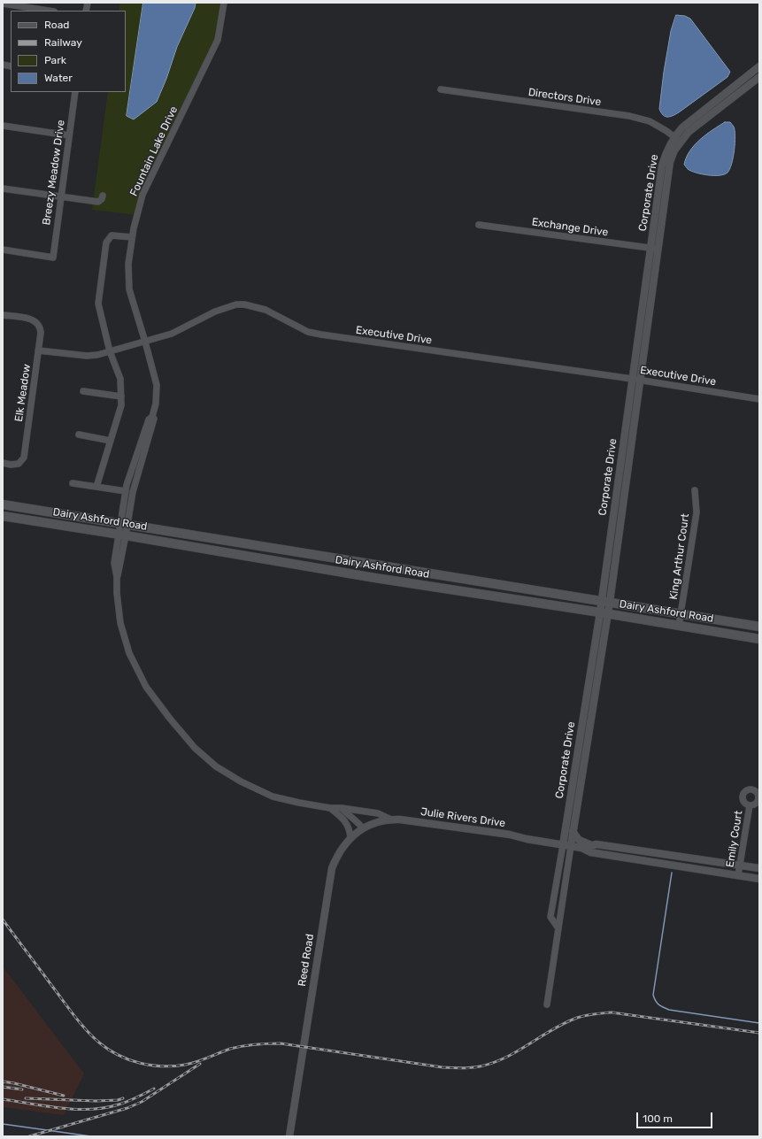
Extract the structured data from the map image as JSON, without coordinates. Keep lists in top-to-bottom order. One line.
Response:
{"streets":{"main road":["Dairy Ashford Road"],"street":["Directors Drive","Fountain Lake Drive","Breezy Meadow Drive","Corporate Drive","Exchange Drive","Executive Drive","Elk Meadow","King Arthur Court","Julie Rivers Drive","Emily Court","Reed Road"]},"crossings":[["Directors Drive","Corporate Drive"],["Fountain Lake Drive","Executive Drive"],["Fountain Lake Drive","Dairy Ashford Road"],["Fountain Lake Drive","Julie Rivers Drive"],["Corporate Drive","Exchange Drive"],["Corporate Drive","Executive Drive"],["Corporate Drive","Dairy Ashford Road"],["Corporate Drive","Julie Rivers Drive"],["Executive Drive","Elk Meadow"],["Dairy Ashford Road","King Arthur Court"],["Dairy Ashford Road","Julie Rivers Drive"],["Julie Rivers Drive","Emily Court"],["Julie Rivers Drive","Reed Road"]],"legend":["Road","Railway","Park","Water"],"scale_bar":"100 m"}
